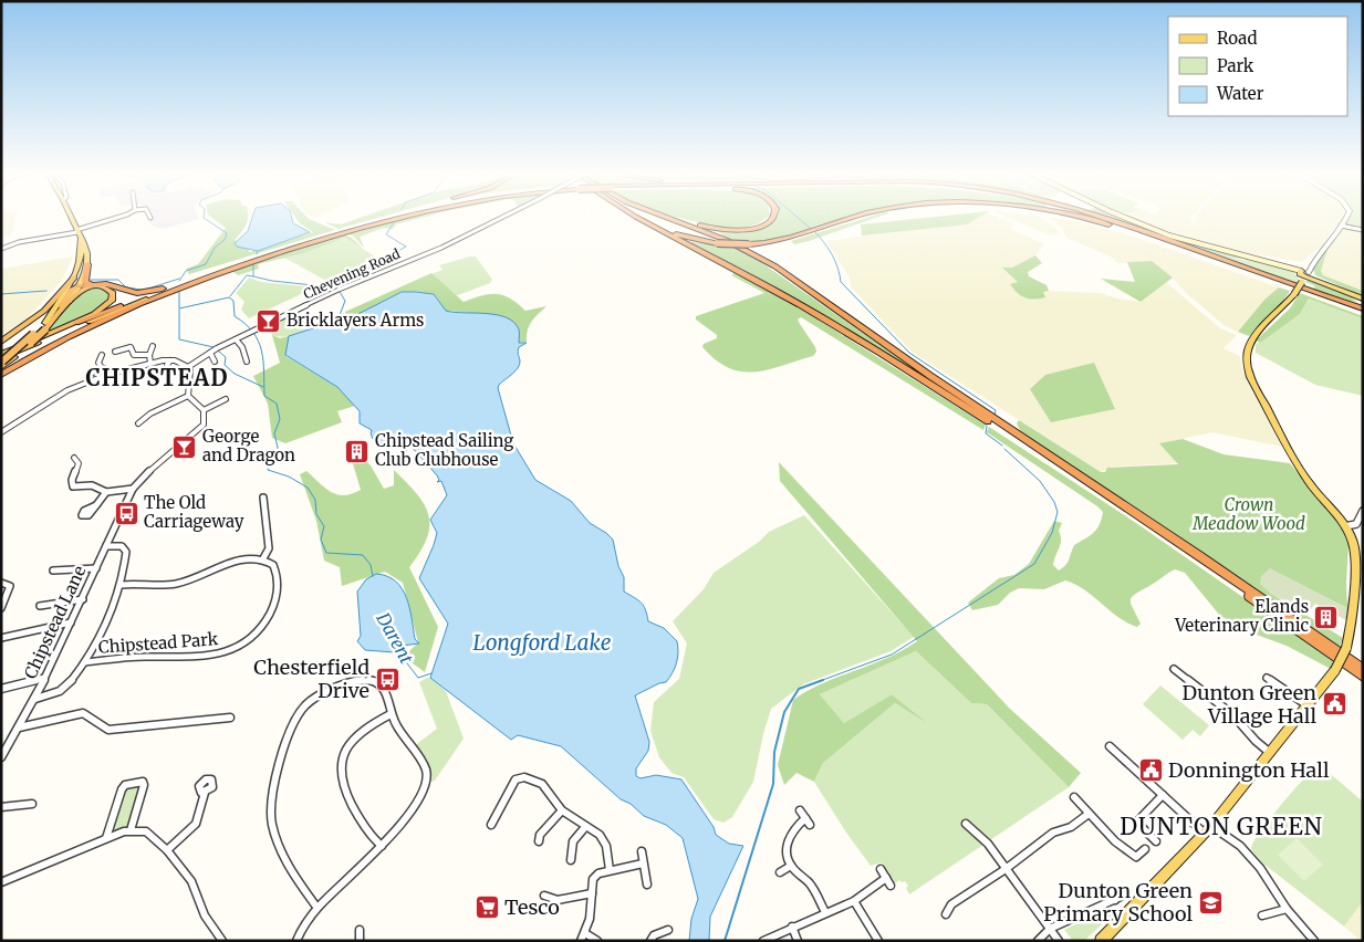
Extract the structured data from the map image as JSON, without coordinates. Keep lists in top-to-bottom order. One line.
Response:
{"streets":{"street":["Chevening Road","Chipstead Lane","Chipstead Park"]},"crossings":[["Chipstead Lane","Chipstead Park"]],"districts":["CHIPSTEAD","DUNTON GREEN"],"water":["Darent","Longford Lake"],"parks":["Crown Meadow Wood"],"places":{"bar":["Bricklayers Arms","George and Dragon"],"building":["Chipstead Sailing Club Clubhouse","Elands Veterinary Clinic"],"bus stop":["The Old Carriageway","Chesterfield Drive"],"public building":["Dunton Green Village Hall","Donnington Hall"],"school or university":["Dunton Green Primary School"],"supermarket":["Tesco"]},"legend":["Road","Park","Water"]}
